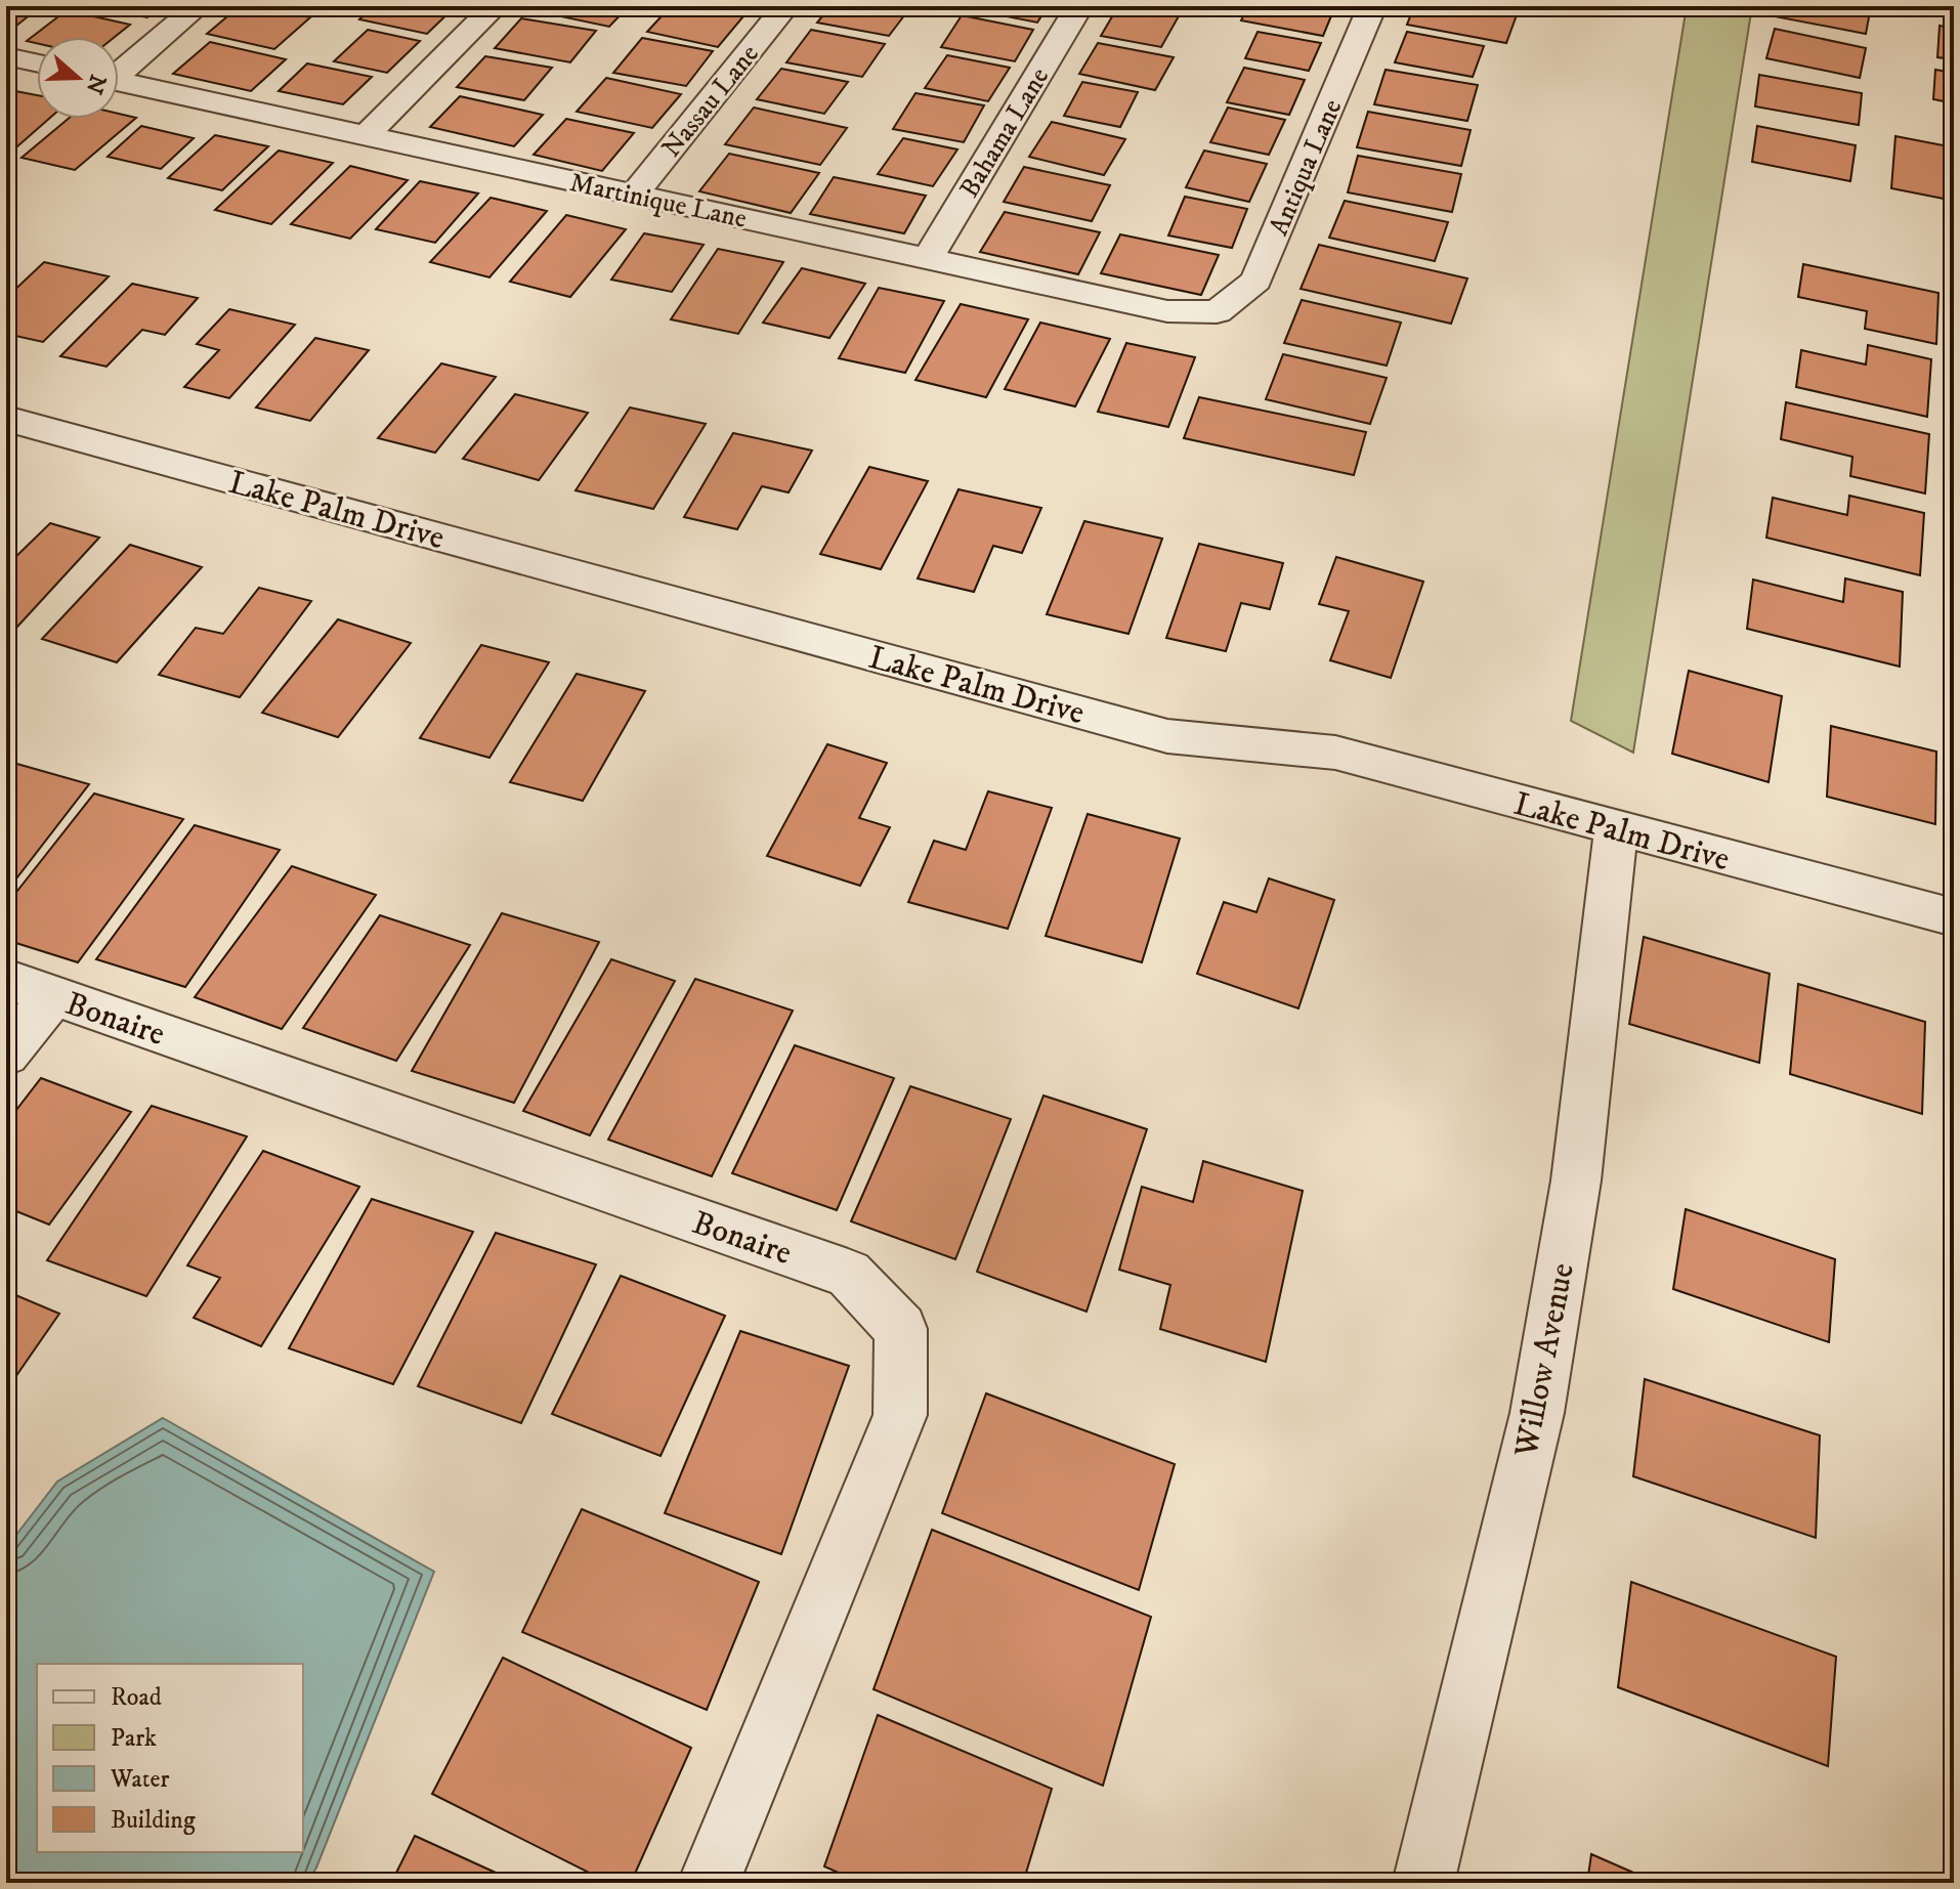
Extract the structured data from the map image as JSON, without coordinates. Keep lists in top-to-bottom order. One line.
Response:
{"streets":{"street":["Nassau Lane","Bahama Lane","Antiqua Lane","Martinique Lane","Lake Palm Drive","Bonaire","Willow Avenue"]},"crossings":[["Nassau Lane","Martinique Lane"],["Bahama Lane","Martinique Lane"],["Antiqua Lane","Martinique Lane"],["Lake Palm Drive","Willow Avenue"]],"legend":["Road","Park","Water","Building"],"north":"right"}
